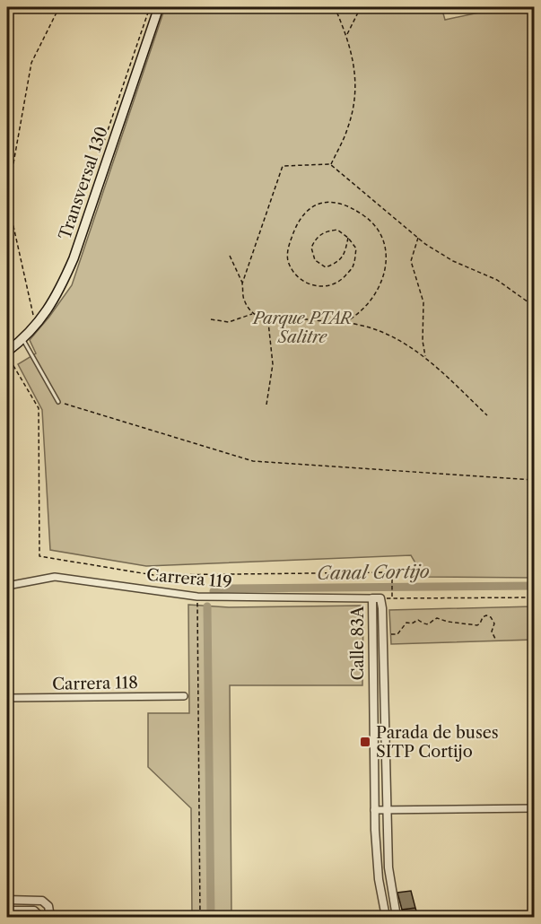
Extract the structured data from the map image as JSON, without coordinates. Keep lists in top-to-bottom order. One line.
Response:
{"streets":{"main road":["Transversal 130"],"street":["Carrera 119","Calle 83A","Carrera 118"]},"crossings":[["Carrera 119","Calle 83A"]],"water":["Canal Cortijo"],"parks":["Parque PTAR Salitre"],"places":{"transit":["Parada de buses SITP Cortijo"]}}
